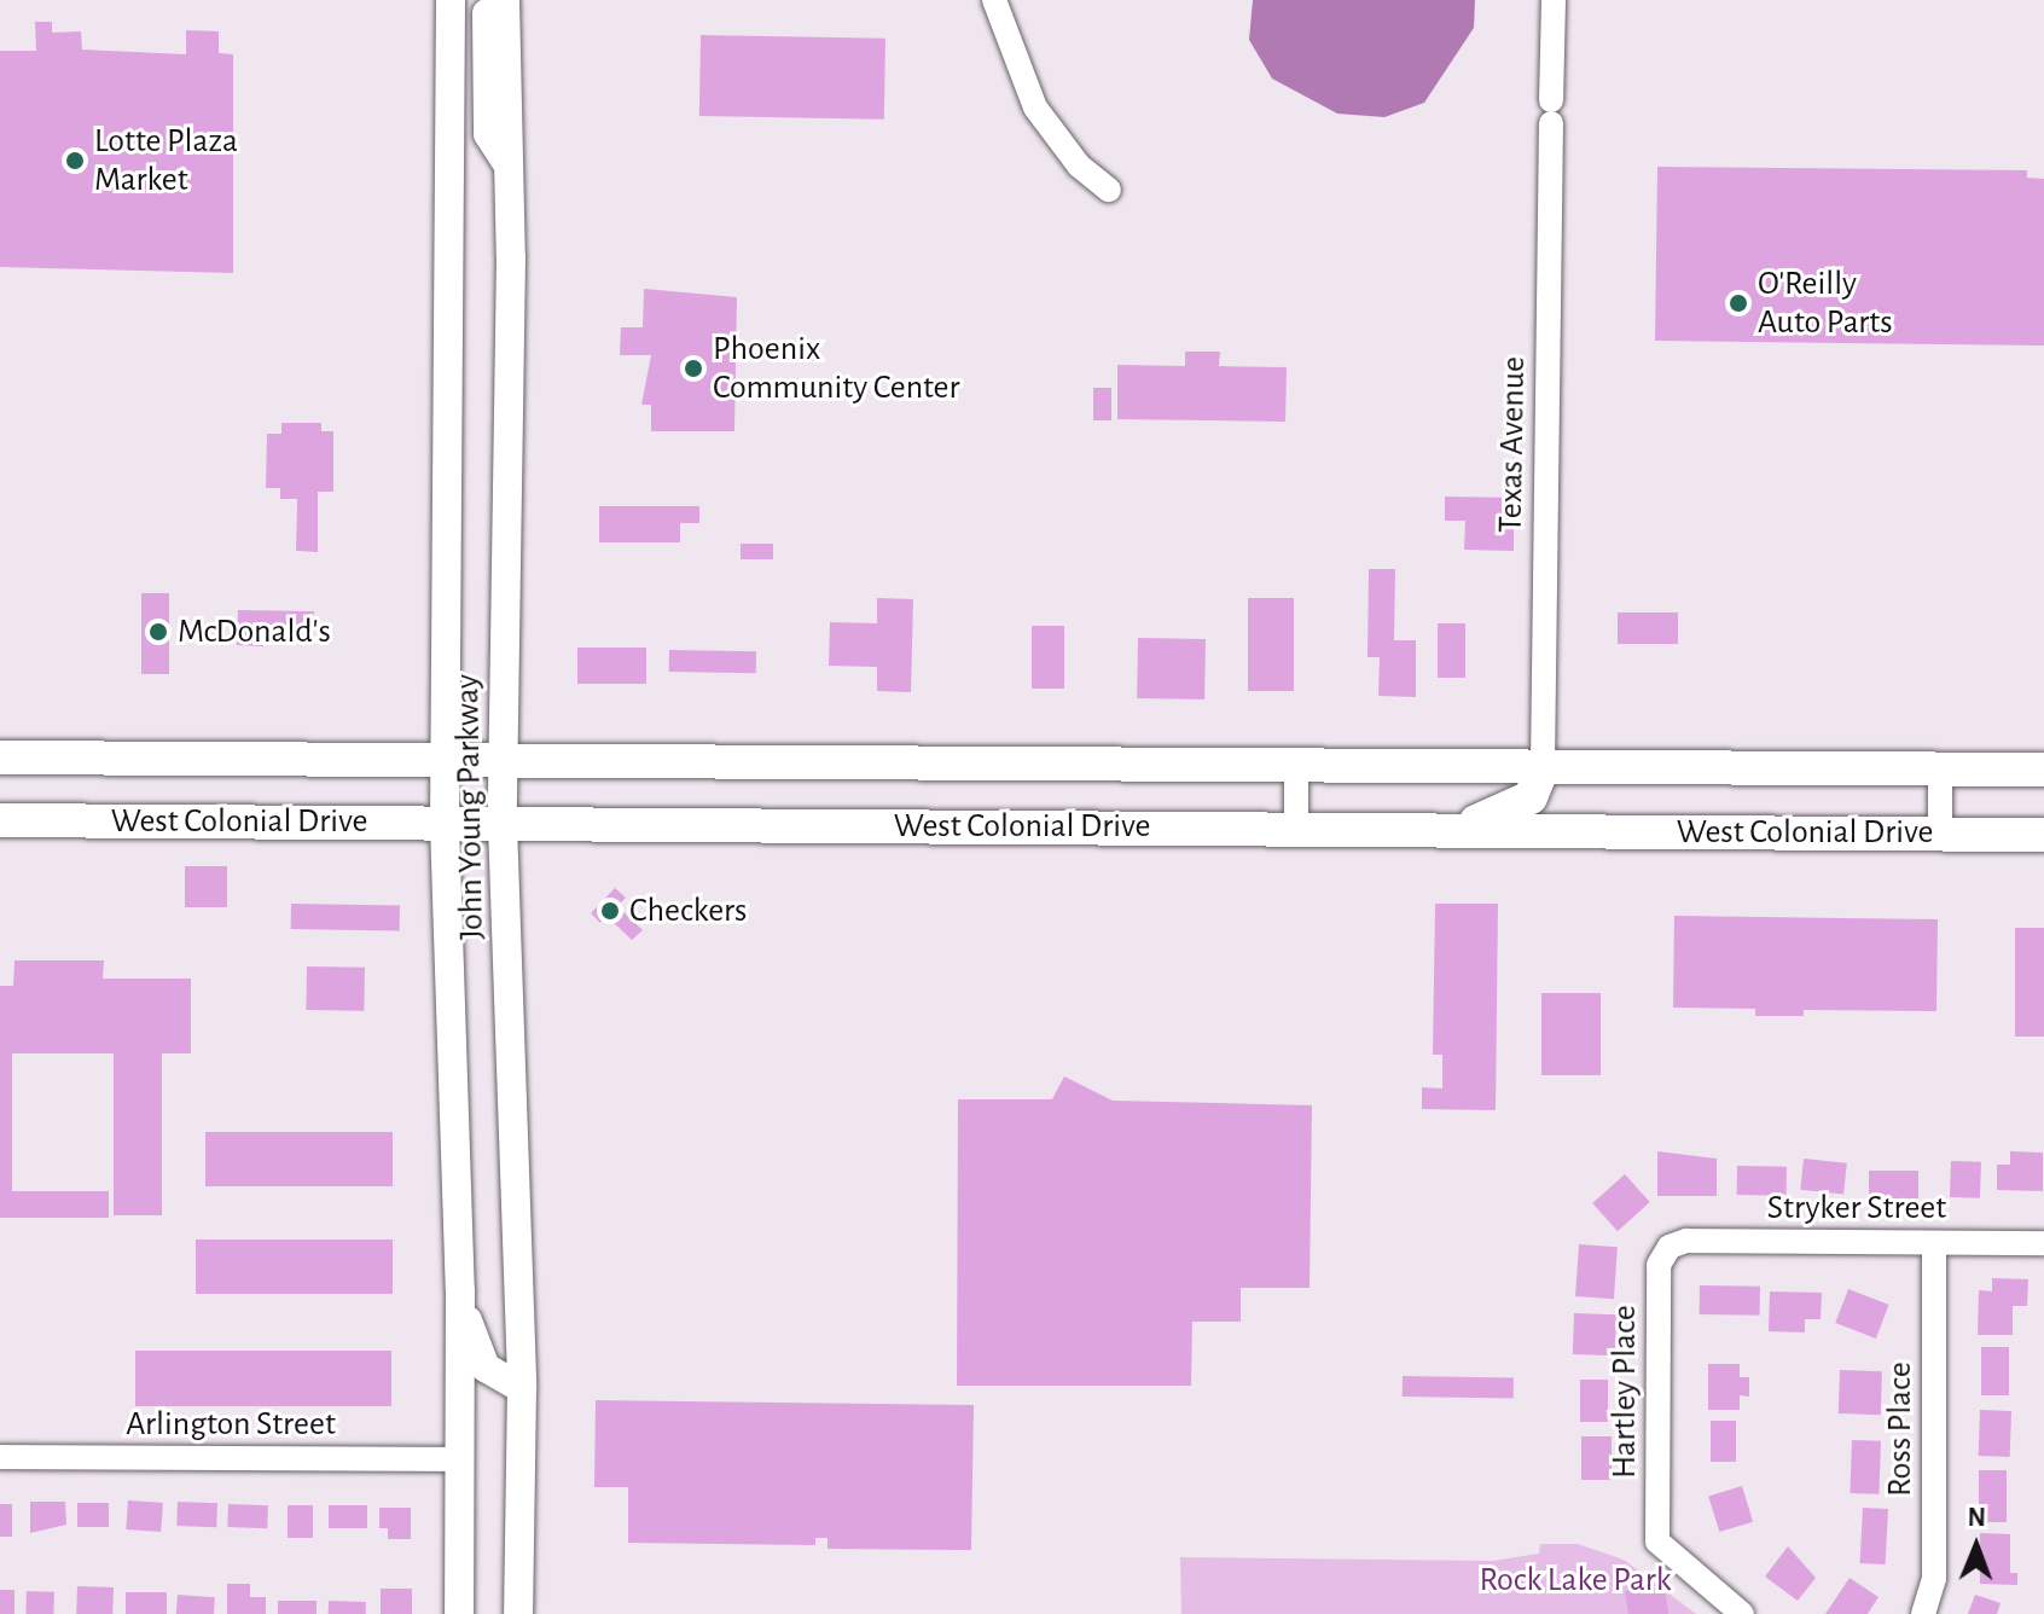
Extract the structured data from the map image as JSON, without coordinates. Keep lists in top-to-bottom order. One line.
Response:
{"streets":{"highway":["West Colonial Drive"],"main road":["John Young Parkway"],"street":["Texas Avenue","Stryker Street","Hartley Place","Arlington Street","Ross Place"]},"crossings":[["Texas Avenue","West Colonial Drive"],["John Young Parkway","West Colonial Drive"],["John Young Parkway","Arlington Street"],["Stryker Street","Hartley Place"],["Stryker Street","Ross Place"]],"parks":["Rock Lake Park"],"places":["Lotte Plaza Market","O'Reilly Auto Parts","Phoenix Community Center","McDonald's","Checkers"],"north":"top"}
